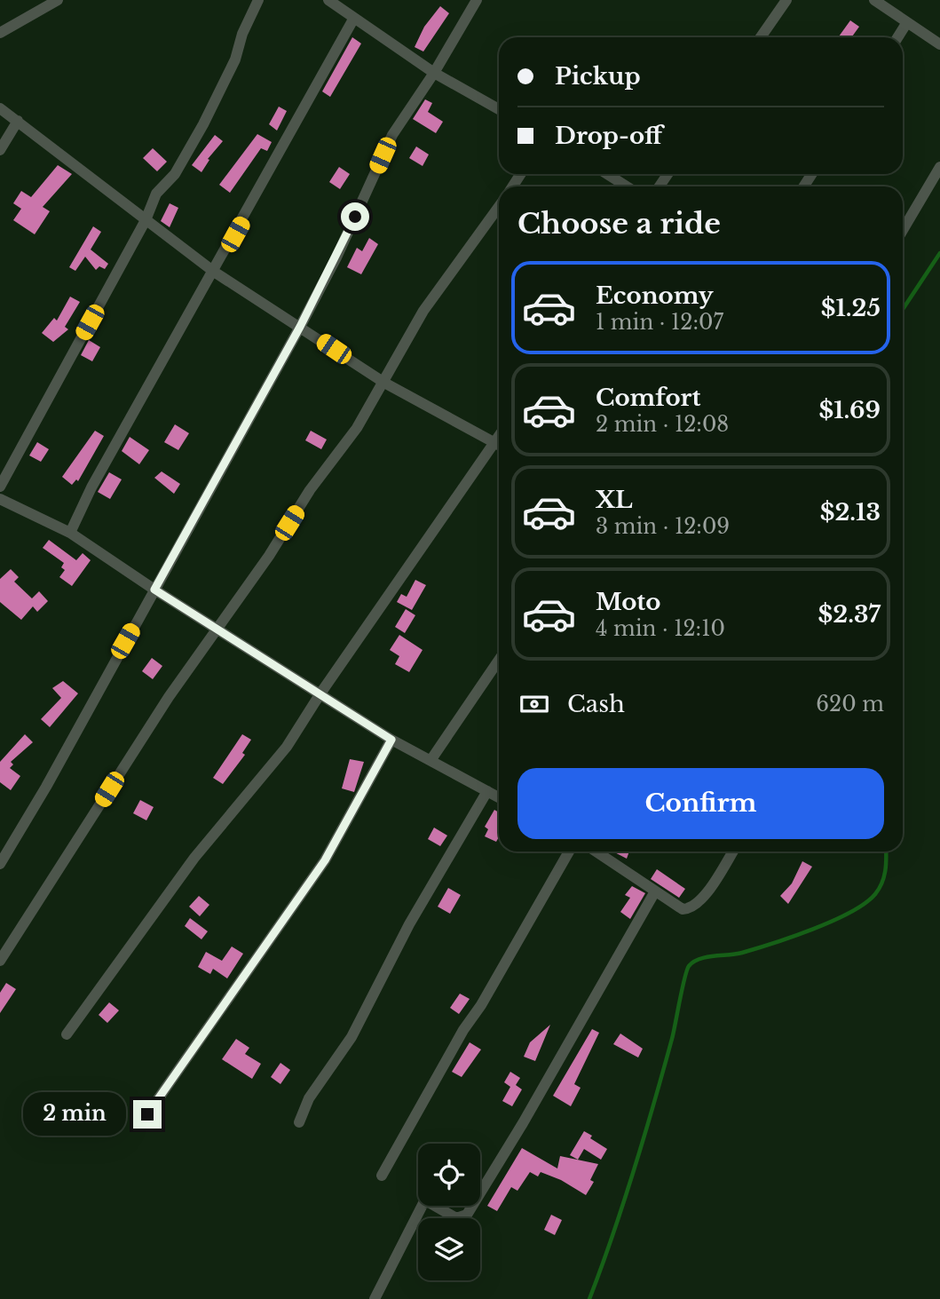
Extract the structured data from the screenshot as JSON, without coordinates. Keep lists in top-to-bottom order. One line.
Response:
{"page":{"banner":["Pickup","Drop-off"],"heading":"Choose a ride","list":[{"name":"Economy","note":"1 min · 12:07","value":"$1.25"},{"name":"Comfort","note":"2 min · 12:08","value":"$1.69"},{"name":"XL","note":"3 min · 12:09","value":"$2.13"},{"name":"Moto","note":"4 min · 12:10","value":"$2.37"}],"pay":["Cash","620 m"],"buttons":"Confirm","bubble":"2 min"}}
